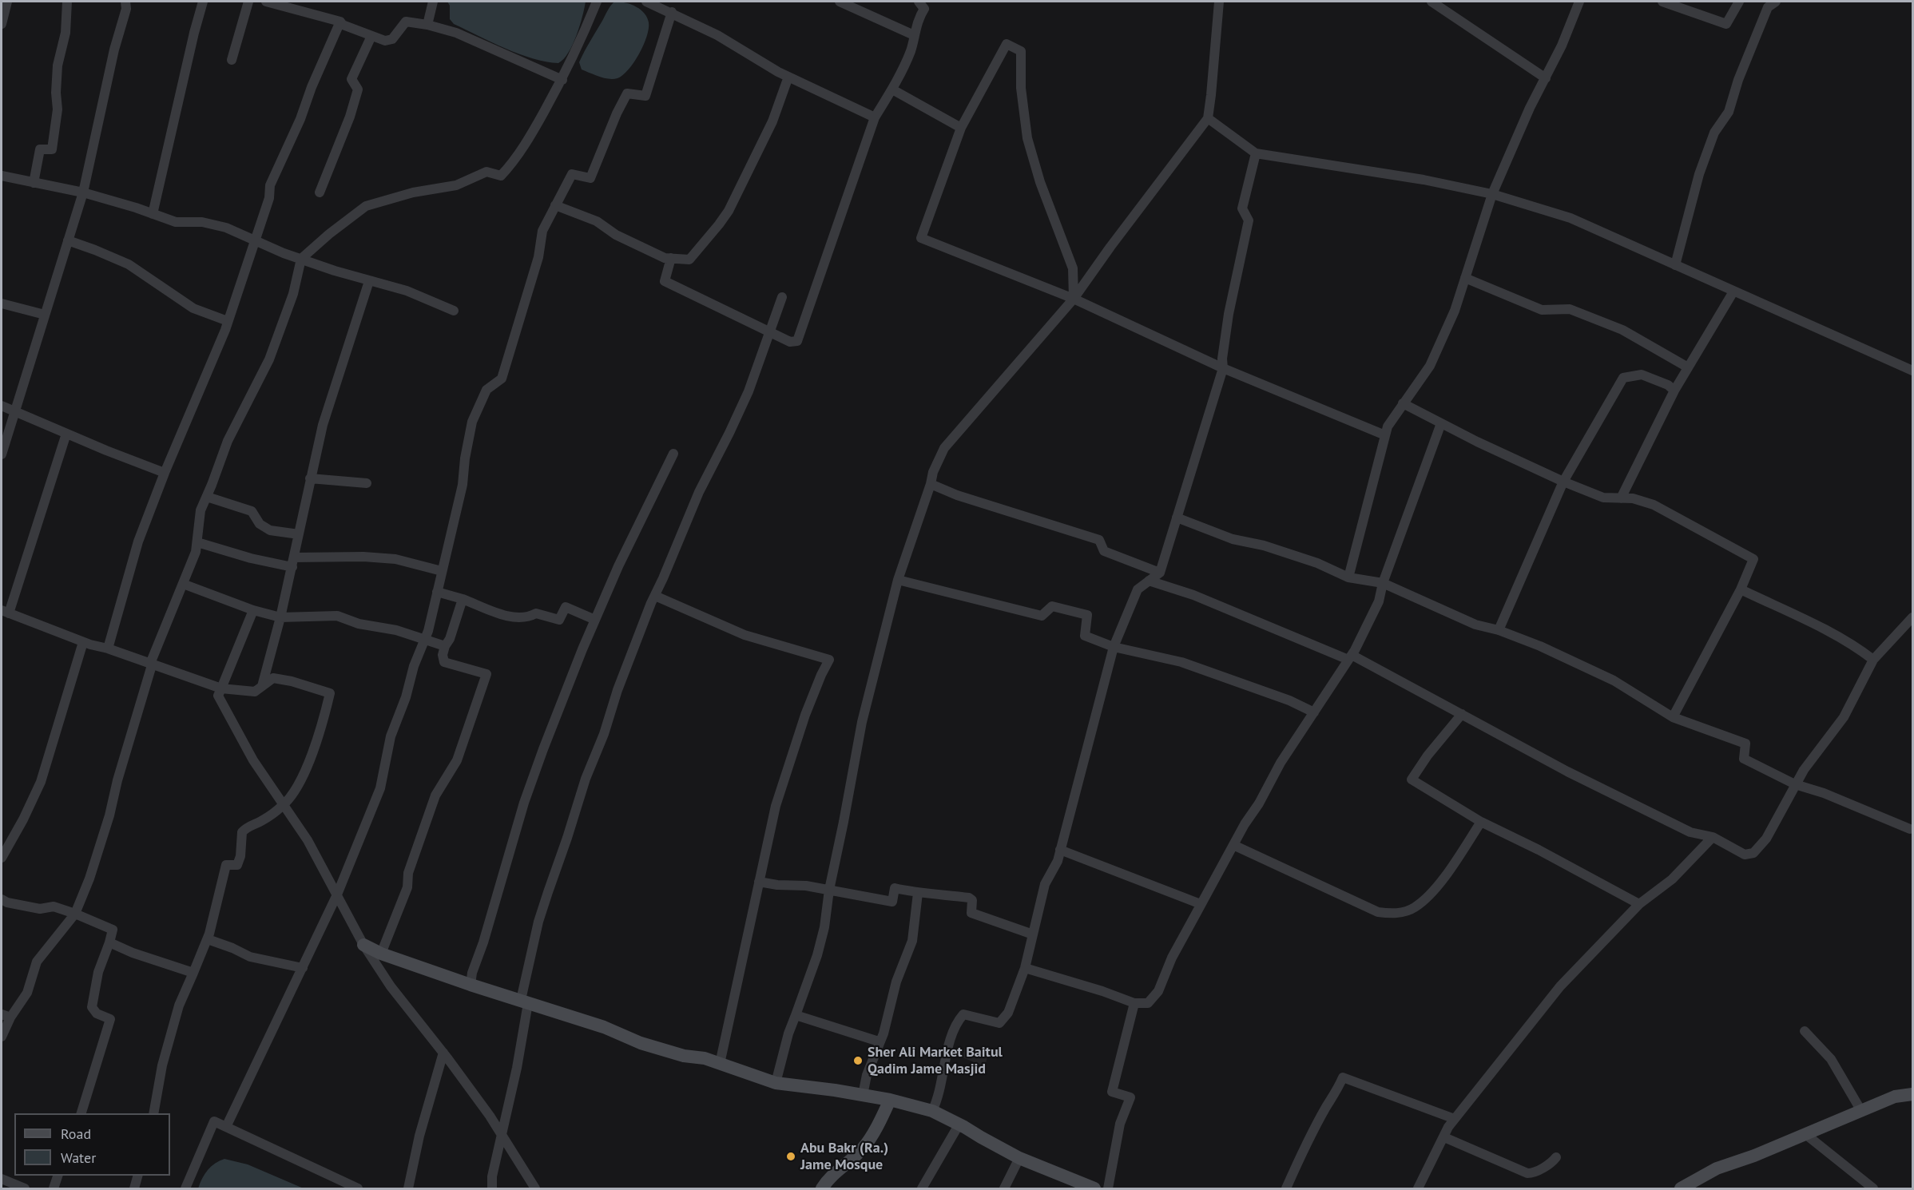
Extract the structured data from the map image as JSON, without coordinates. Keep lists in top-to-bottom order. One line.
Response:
{"places":["Sher Ali Market Baitul Qadim Jame Masjid","Abu Bakr (Ra.) Jame Mosque"],"legend":["Road","Water"]}
